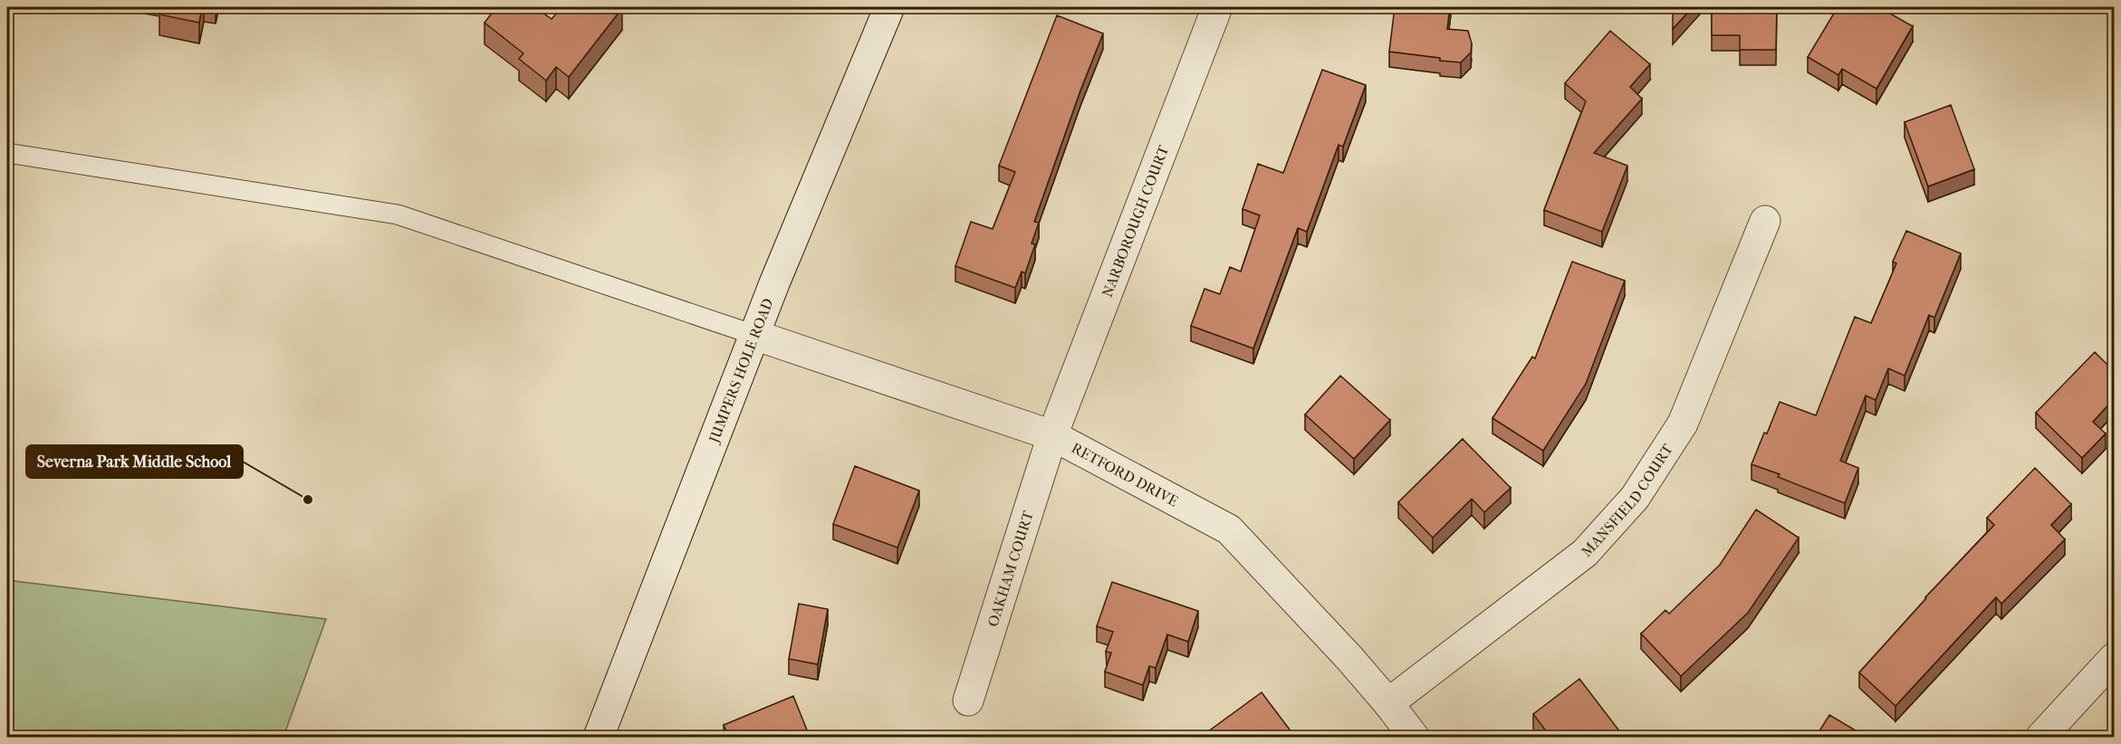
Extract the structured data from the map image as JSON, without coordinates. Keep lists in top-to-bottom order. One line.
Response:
{"streets":{"street":["NARBOROUGH COURT","JUMPERS HOLE ROAD","RETFORD DRIVE","MANSFIELD COURT","OAKHAM COURT"]},"crossings":[["NARBOROUGH COURT","RETFORD DRIVE"],["NARBOROUGH COURT","OAKHAM COURT"],["JUMPERS HOLE ROAD","RETFORD DRIVE"],["RETFORD DRIVE","MANSFIELD COURT"],["RETFORD DRIVE","OAKHAM COURT"]],"places":["Severna Park Middle School"]}
